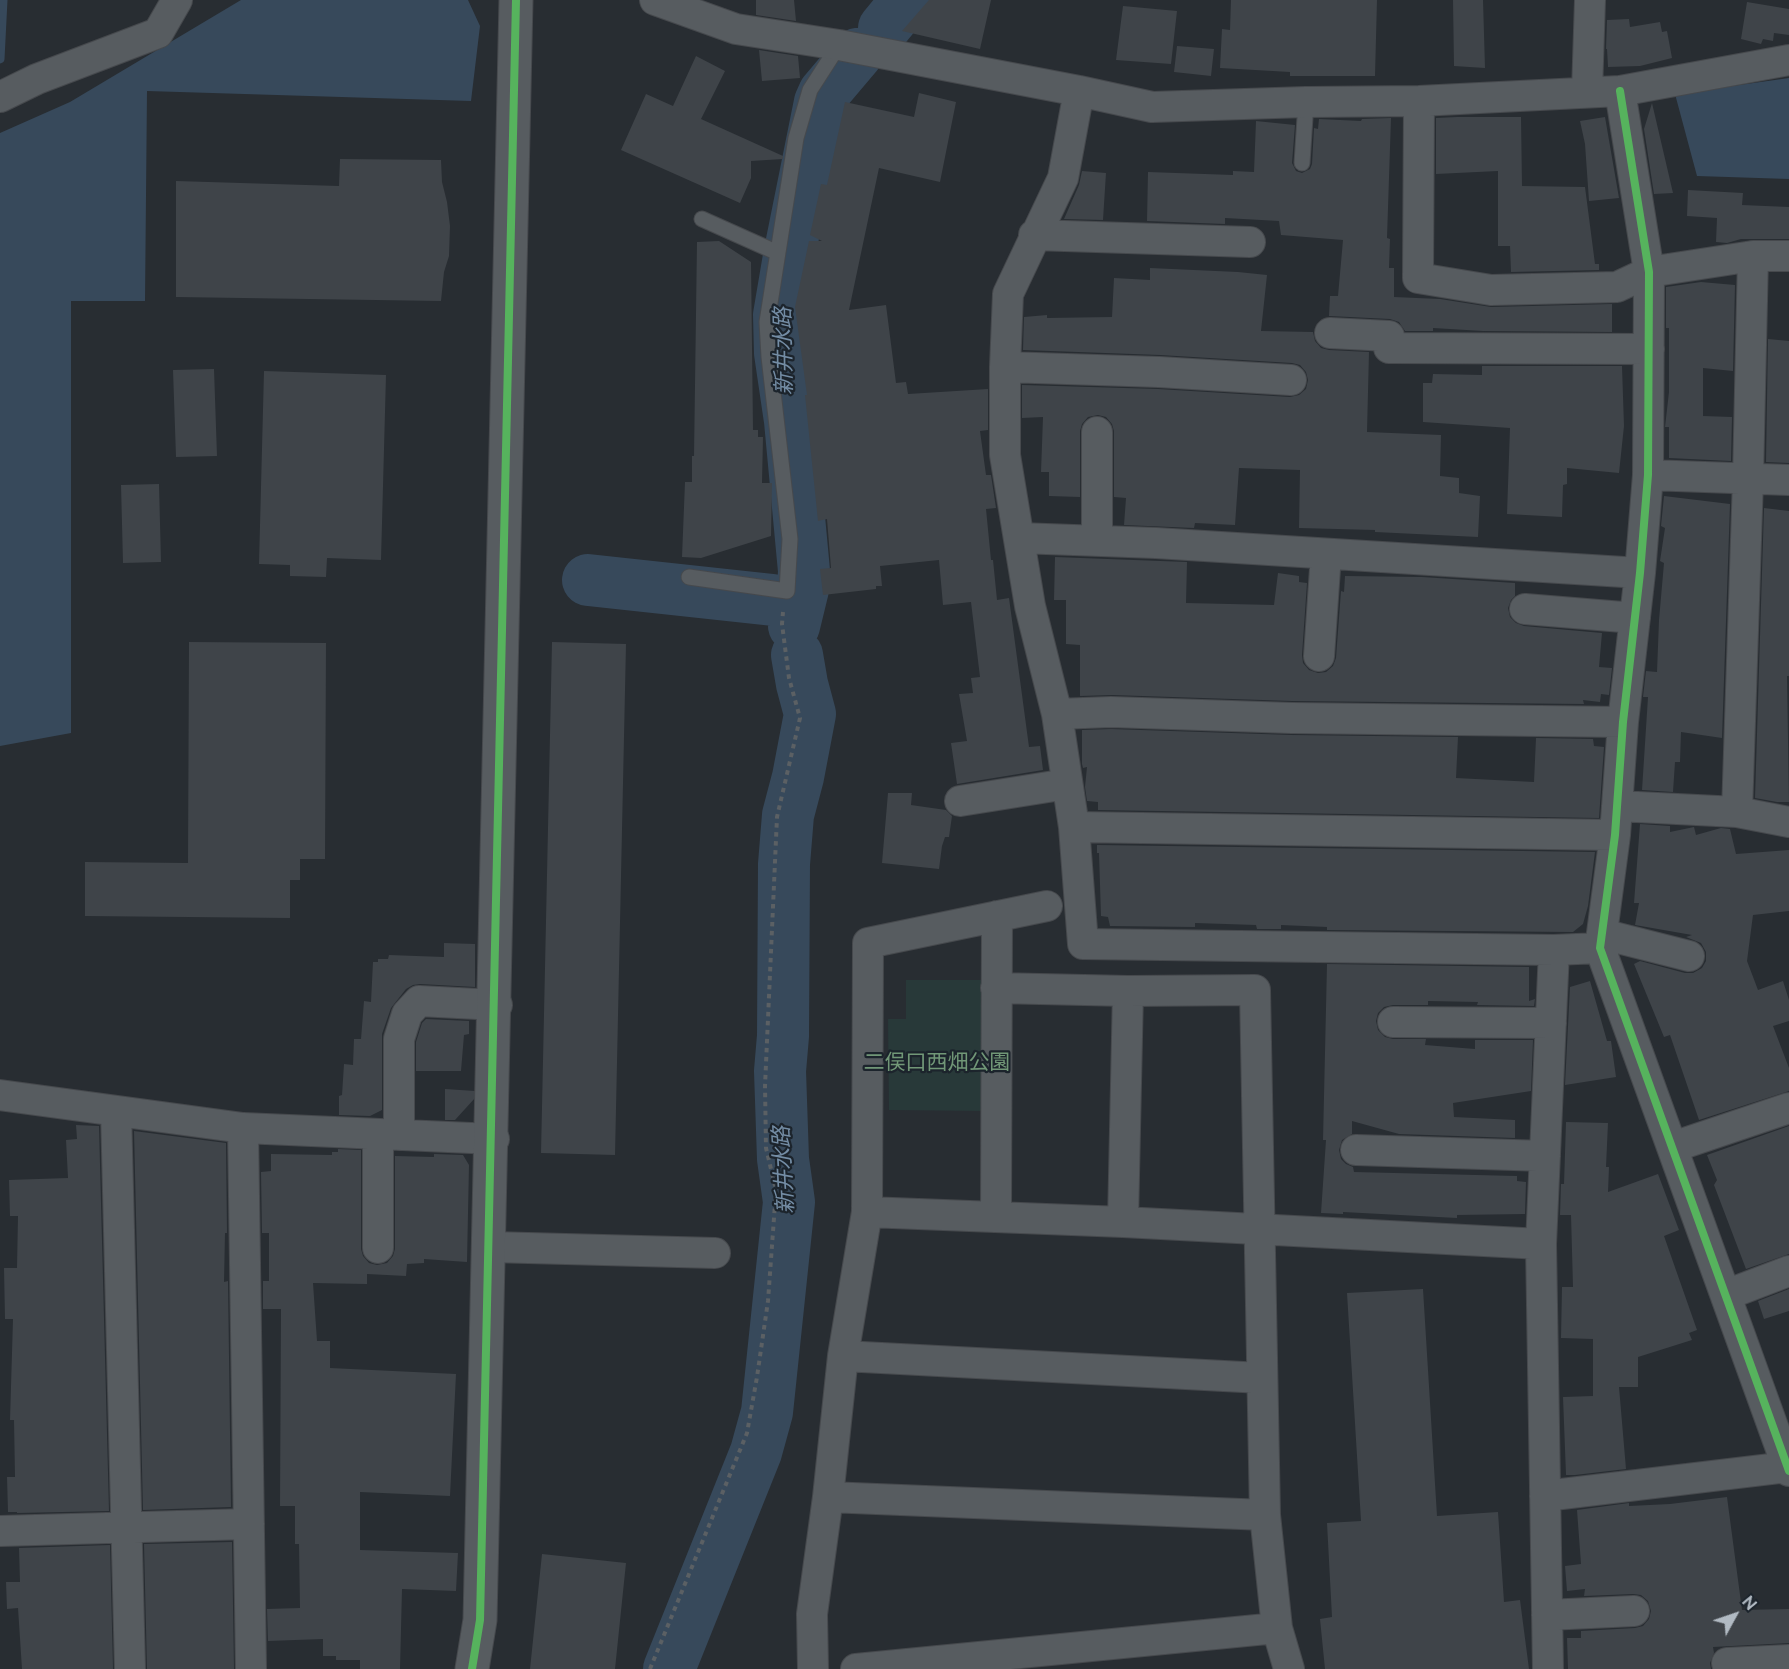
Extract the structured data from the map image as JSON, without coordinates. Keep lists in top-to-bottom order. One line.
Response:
{"water":["新井水路"],"parks":["二俣口西畑公園"],"north":"top right"}
